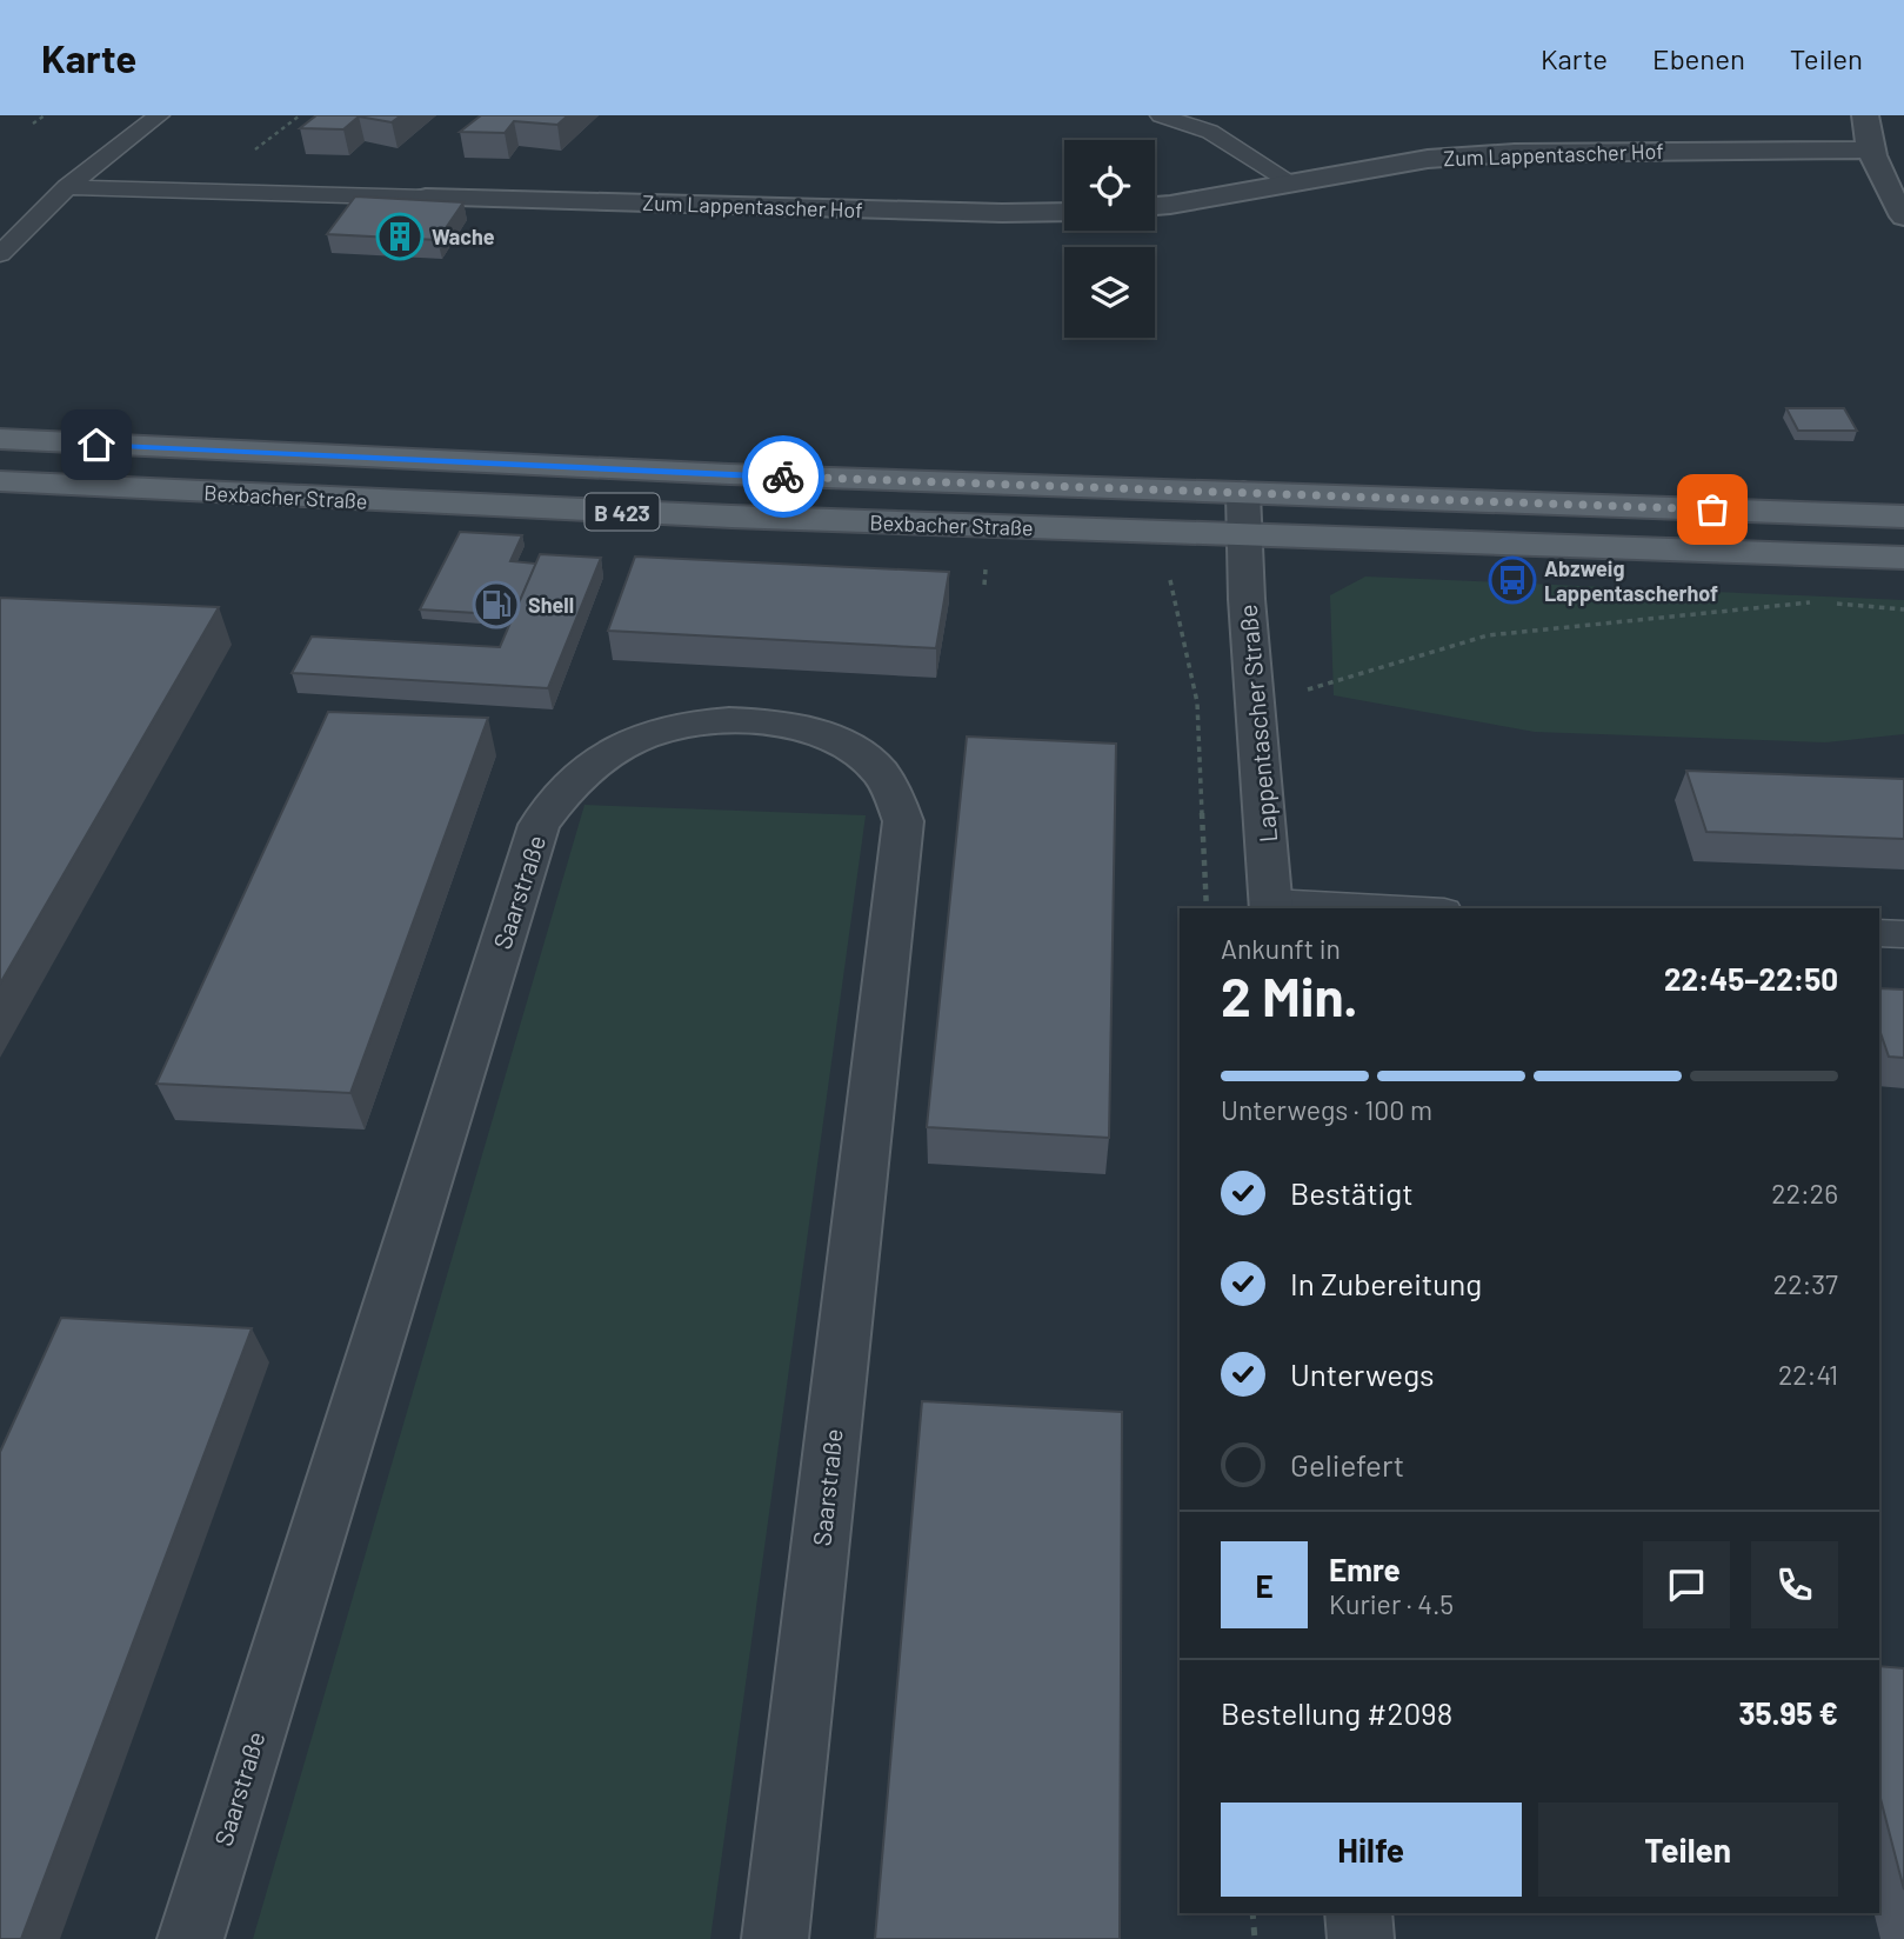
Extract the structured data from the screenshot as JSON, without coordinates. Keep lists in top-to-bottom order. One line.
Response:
{"streets":{"main road":["Bexbacher Straße","B 423"],"street":["Zum Lappentascher Hof","Lappentascher Straße","Saarstraße"]},"crossings":[["Bexbacher Straße","Lappentascher Straße"]],"places":{"building":["Wache"],"bus stop":["Abzweig Lappentascherhof"],"fuel station":["Shell"]},"page":{"header":"Karte","nav":["Karte","Ebenen","Teilen"],"heading":["2 Min.","Ankunft in","22:45–22:50"],"panel":["Emre","Kurier · 4.5","Bestellung #2098","35.95 €"],"bar":"Unterwegs · 100 m","list":[["Bestätigt","22:26"],["In Zubereitung","22:37"],["Unterwegs","22:41"],"Geliefert"],"round":"E","buttons":["Hilfe","Teilen"]}}
